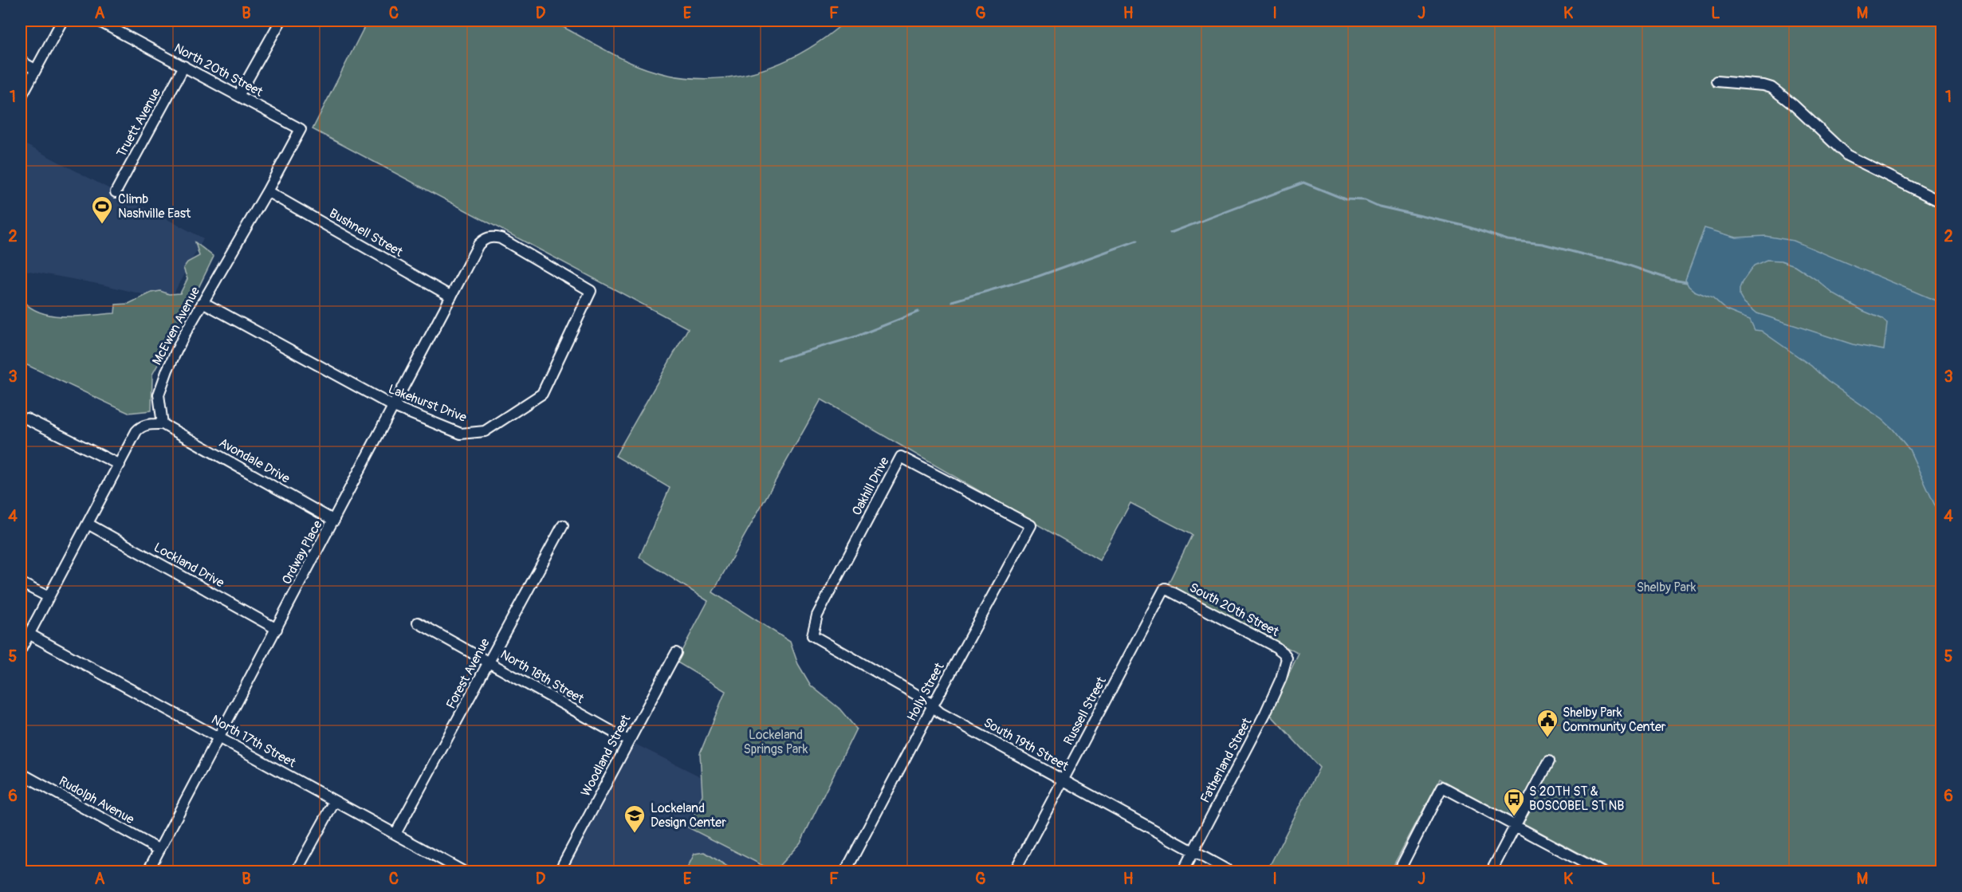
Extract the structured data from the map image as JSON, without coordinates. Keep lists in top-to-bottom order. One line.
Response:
{"streets":{"street":["North 20th Street","Truett Avenue","Bushnell Street","McEwen Avenue","Lakehurst Drive","Avondale Drive","Oakhill Drive","Ordway Place","Lockland Drive","South 20th Street","Forest Avenue","North 18th Street","Holly Street","Russell Street","North 17th Street","South 19th Street","Woodland Street","Fatherland Street","Rudolph Avenue"]},"crossings":[["North 20th Street","Truett Avenue"],["North 20th Street","McEwen Avenue"],["Bushnell Street","McEwen Avenue"],["Bushnell Street","Ordway Place"],["McEwen Avenue","Lakehurst Drive"],["McEwen Avenue","Avondale Drive"],["Lakehurst Drive","Ordway Place"],["Avondale Drive","Ordway Place"],["Oakhill Drive","Holly Street"],["Oakhill Drive","South 19th Street"],["Ordway Place","Lockland Drive"],["Ordway Place","North 17th Street"],["Ordway Place","Rudolph Avenue"],["South 20th Street","Russell Street"],["South 20th Street","Fatherland Street"],["Forest Avenue","North 18th Street"],["Forest Avenue","North 17th Street"],["North 18th Street","Woodland Street"],["Holly Street","South 19th Street"],["Russell Street","South 19th Street"],["South 19th Street","Fatherland Street"]],"parks":["Shelby Park","Lockeland Springs Park"],"places":{"sports":["Climb Nashville East"],"public building":["Shelby Park Community Center"],"bus stop":["S 20TH ST & BOSCOBEL ST NB"],"school or university":["Lockeland Design Center"]},"grid":{"columns":["A","B","C","D","E","F","G","H","I","J","K","L","M"],"rows":["1","2","3","4","5","6"]}}
